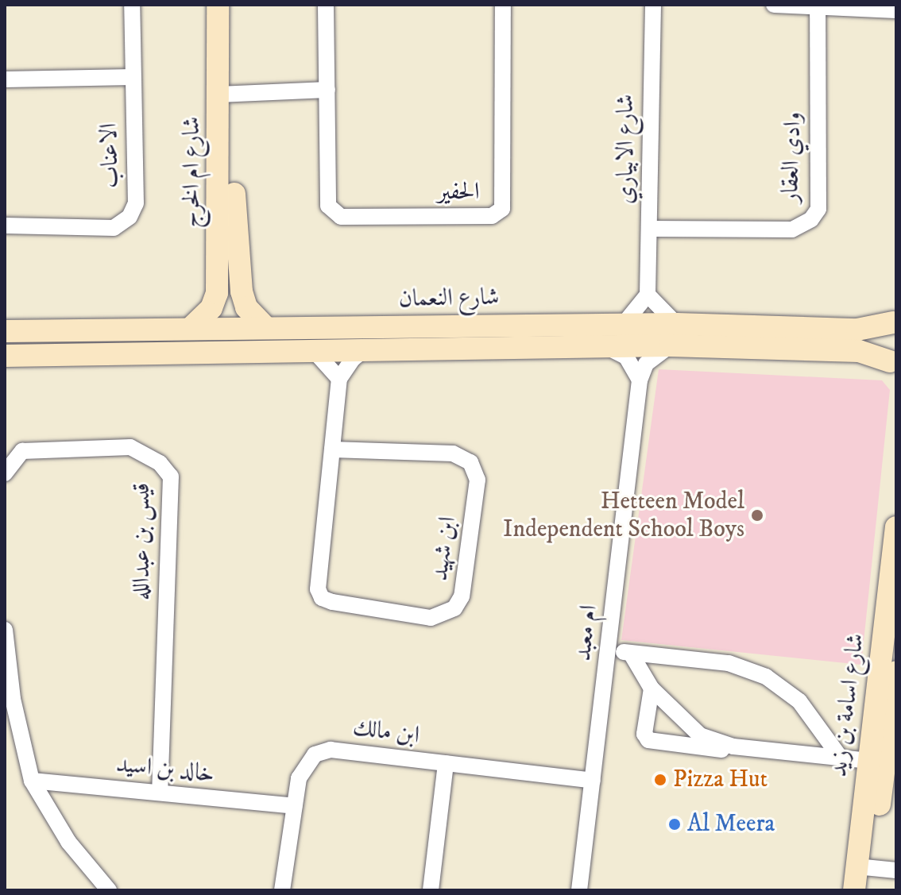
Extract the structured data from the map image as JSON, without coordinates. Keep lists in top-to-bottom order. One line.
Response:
{"streets":{"street":["شارع الابياري","الاعناب","وادي العقار","شارع ام الخرج","الحفير","شارع النعمان","قيس بن عبدالله","ابن شهيد","ام معبد","شارع اسامة بن زيد","ابن مالك","خالد بن اسيد"]},"crossings":[["شارع الابياري","وادي العقار"],["شارع ام الخرج","شارع النعمان"],["شارع النعمان","ام معبد"],["قيس بن عبدالله","خالد بن اسيد"],["ام معبد","ابن مالك"],["ابن مالك","خالد بن اسيد"]],"places":["Hetteen Model Independent School Boys","Pizza Hut","Al Meera"]}
